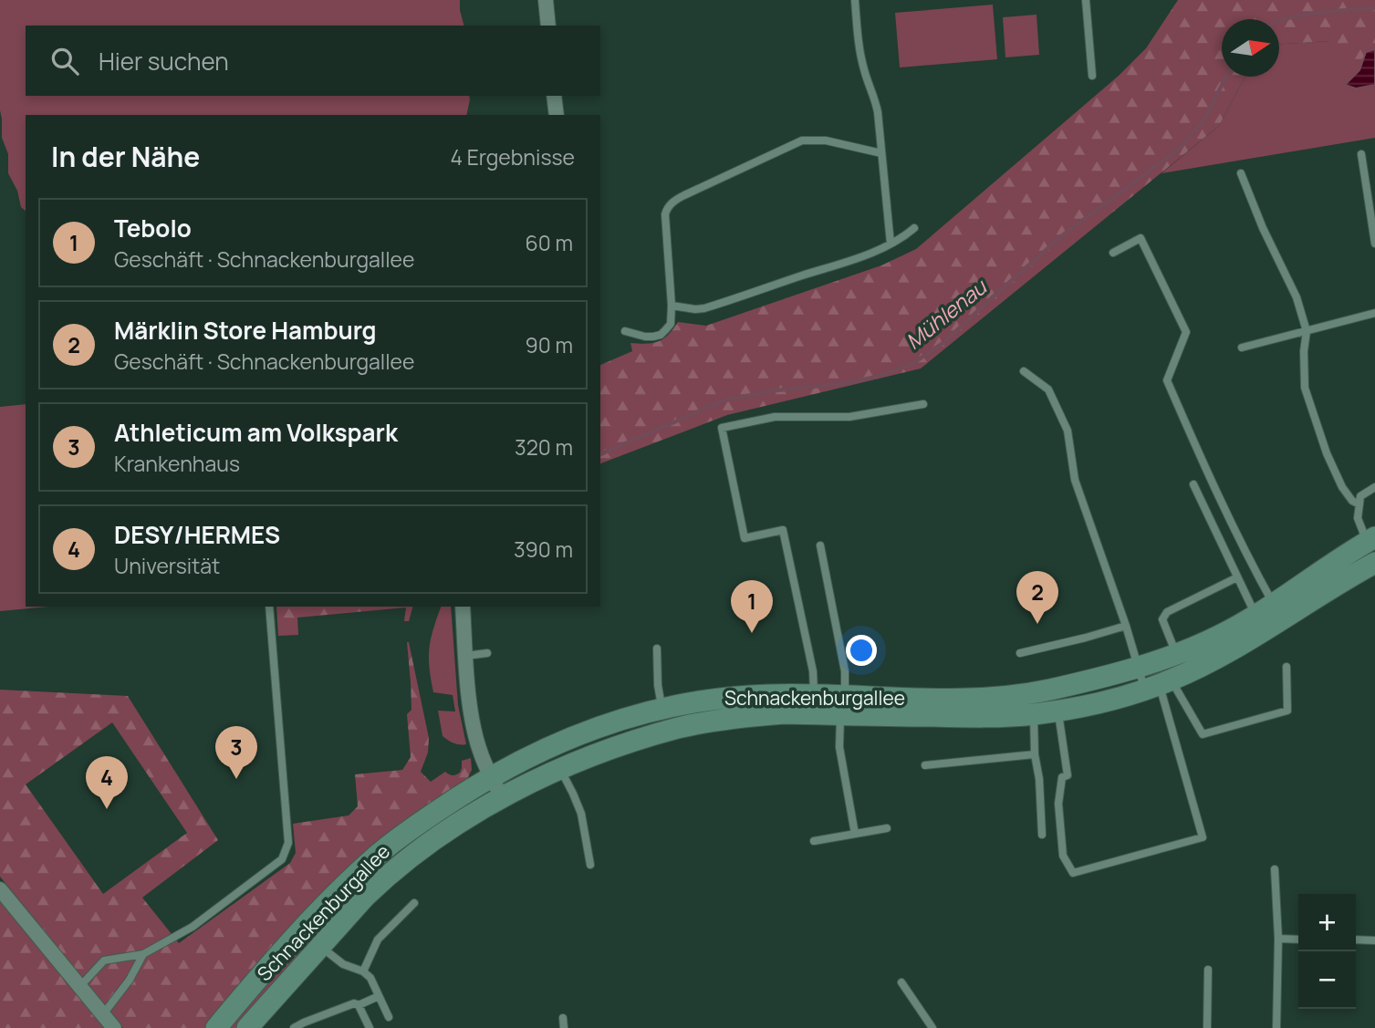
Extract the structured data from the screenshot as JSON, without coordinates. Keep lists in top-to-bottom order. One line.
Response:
{"streets":{"main road":["Schnackenburgallee"]},"water":["Mühlenau"],"north":"right","page":{"search":"Hier suchen","heading":["In der Nähe","4 Ergebnisse"],"list":[{"mark":"1","name":"Tebolo","note":"Geschäft · Schnackenburgallee","value":"60 m"},{"mark":"2","name":"Märklin Store Hamburg","note":"Geschäft · Schnackenburgallee","value":"90 m"},{"mark":"3","name":"Athleticum am Volkspark","note":"Krankenhaus","value":"320 m"},{"mark":"4","name":"DESY/HERMES","note":"Universität","value":"390 m"}],"pins":["2","1","3","4"],"map_buttons":["+","−"]}}
